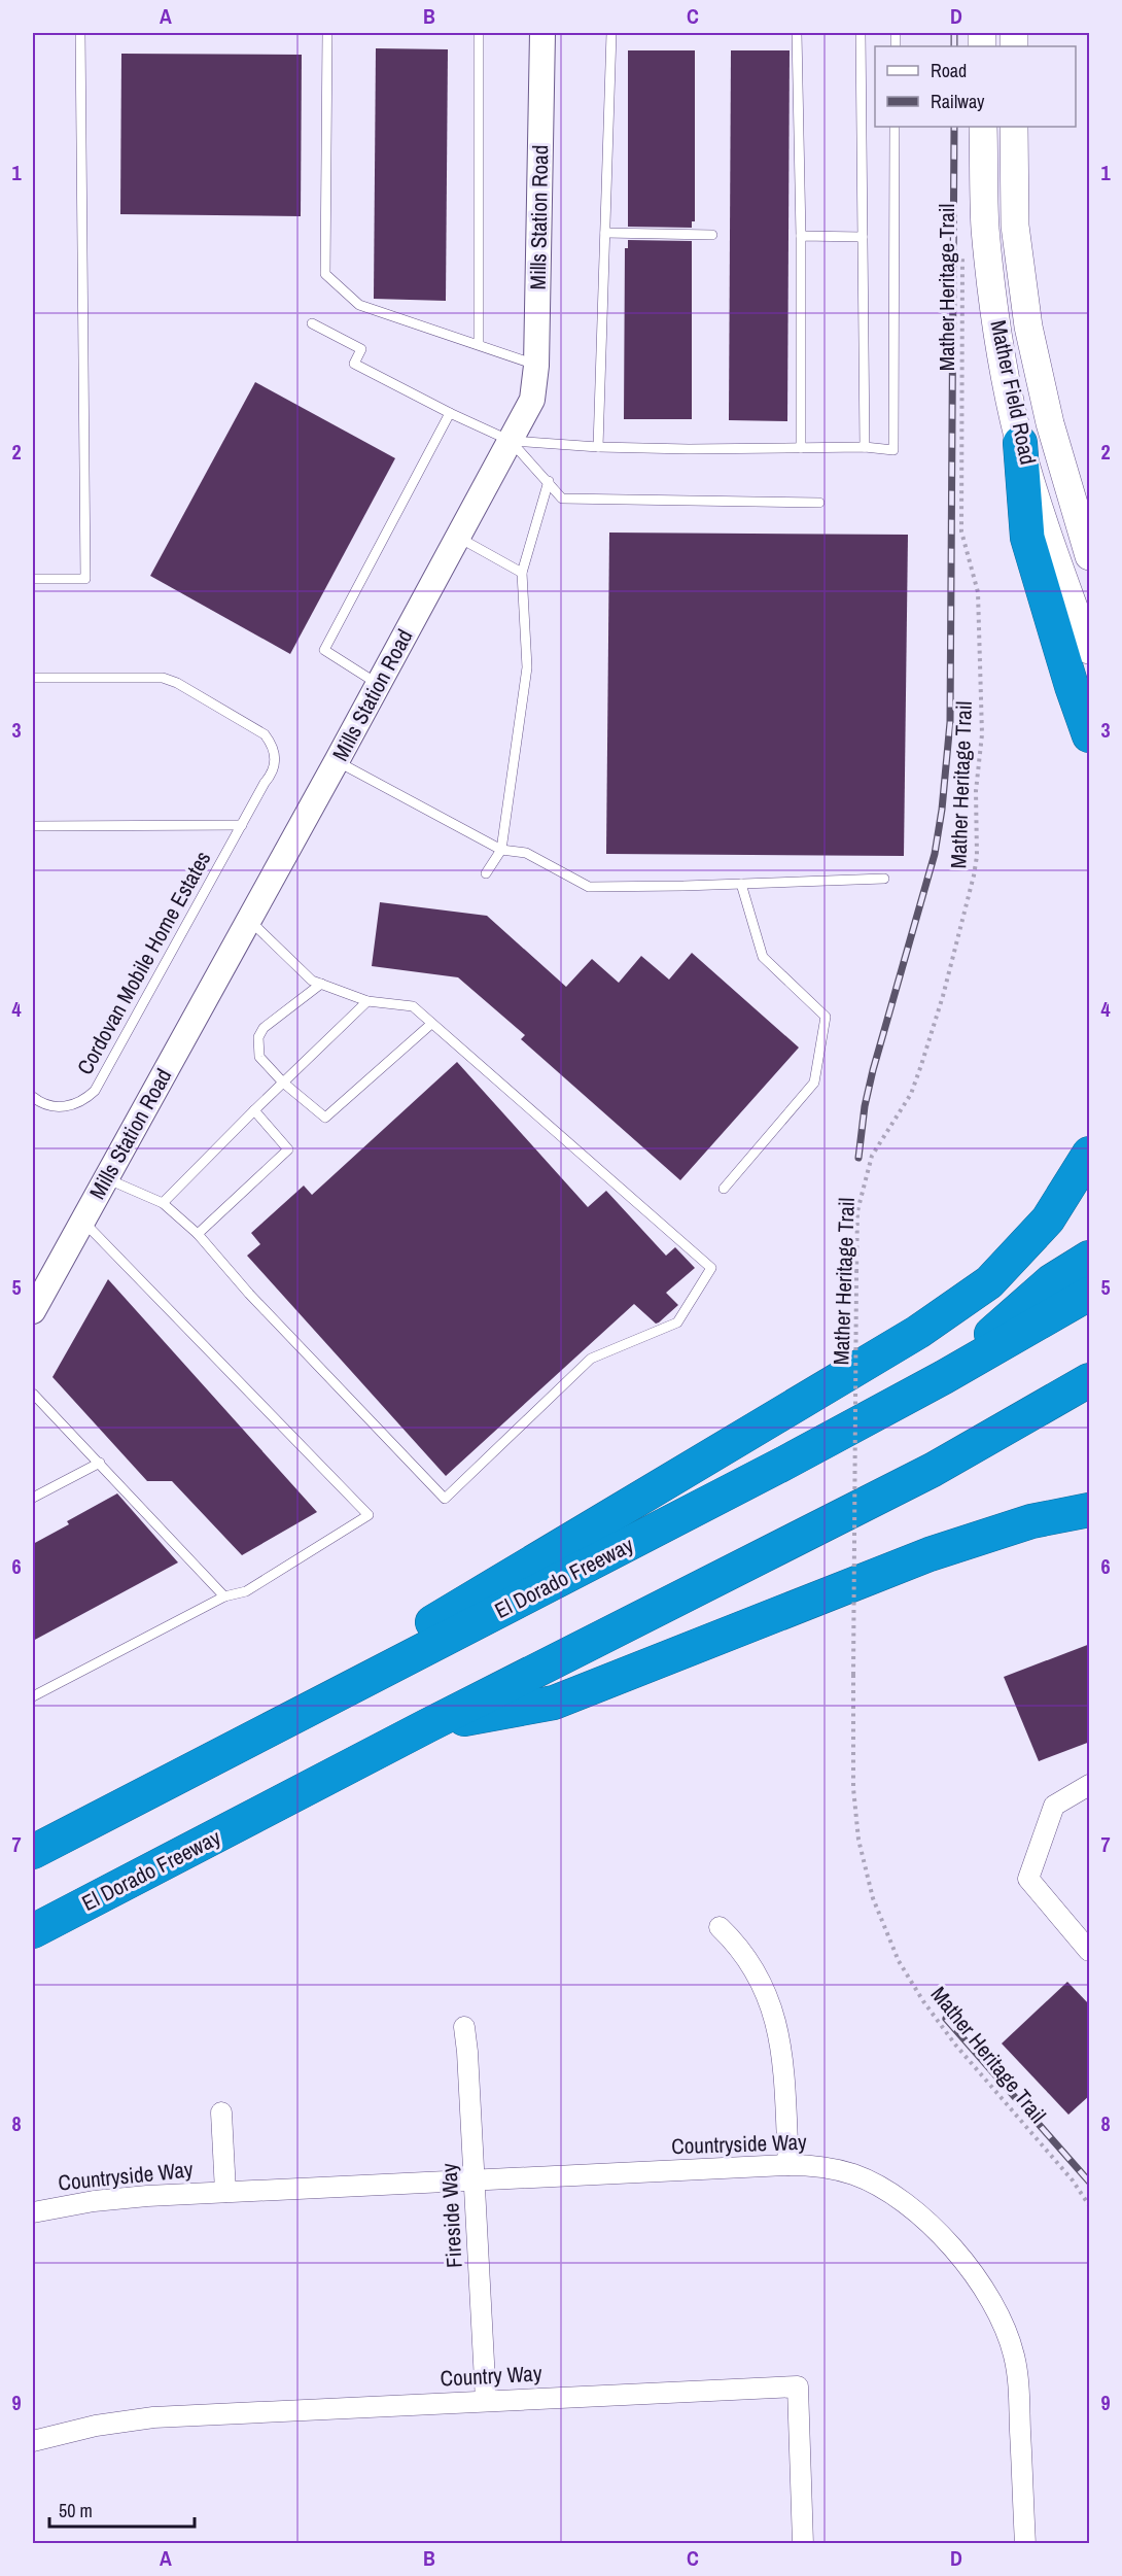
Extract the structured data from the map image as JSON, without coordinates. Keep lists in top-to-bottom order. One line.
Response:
{"streets":{"highway":["El Dorado Freeway"],"main road":["Mather Field Road"],"street":["Mills Station Road","Countryside Way","Fireside Way","Country Way"],"lane":["Cordovan Mobile Home Estates"],"path":["Mather Heritage Trail"]},"crossings":[["Countryside Way","Fireside Way"],["Fireside Way","Country Way"]],"legend":["Road","Railway"],"scale_bar":"50 m","grid":{"columns":["A","B","C","D"],"rows":["1","2","3","4","5","6","7","8","9"]}}
